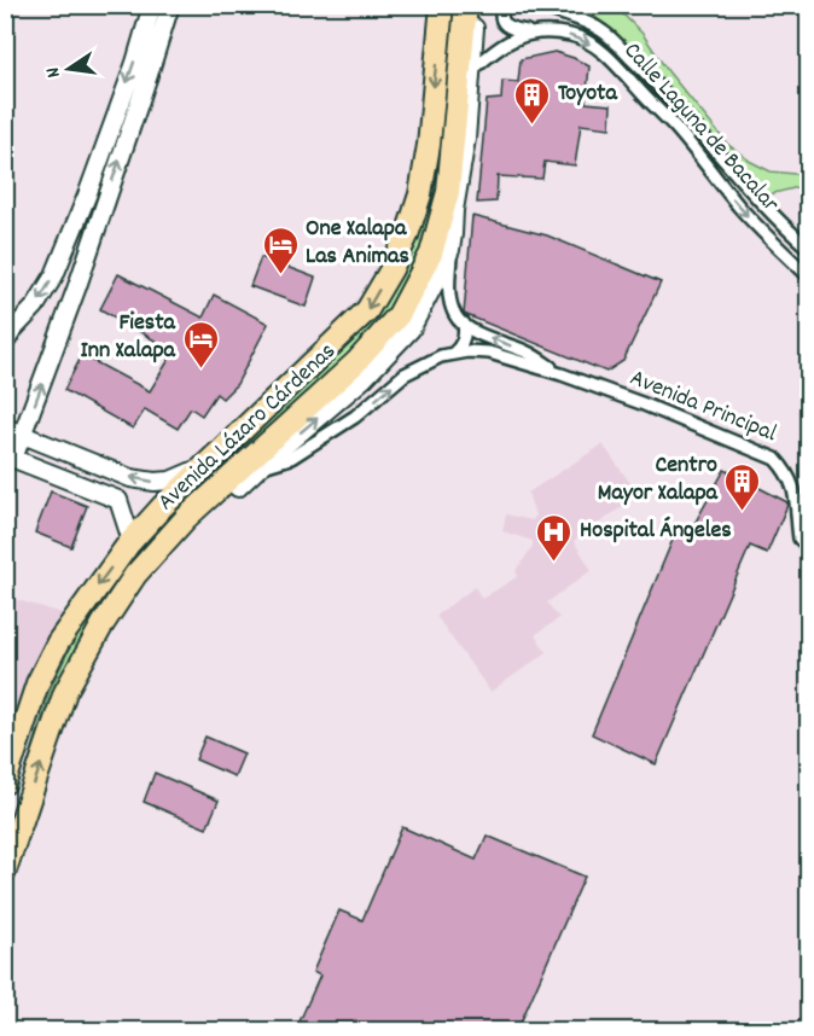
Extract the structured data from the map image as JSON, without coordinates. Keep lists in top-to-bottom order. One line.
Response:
{"streets":{"highway":["Avenida Lázaro Cárdenas"],"street":["Calle Laguna de Bacalar","Avenida Principal"]},"crossings":[["Calle Laguna de Bacalar","Avenida Lázaro Cárdenas"],["Avenida Principal","Avenida Lázaro Cárdenas"]],"places":{"building":["Toyota","Centro Mayor Xalapa"],"hotel":["One Xalapa Las Animas","Fiesta Inn Xalapa"],"hospital":["Hospital Ángeles"]},"north":"left"}
